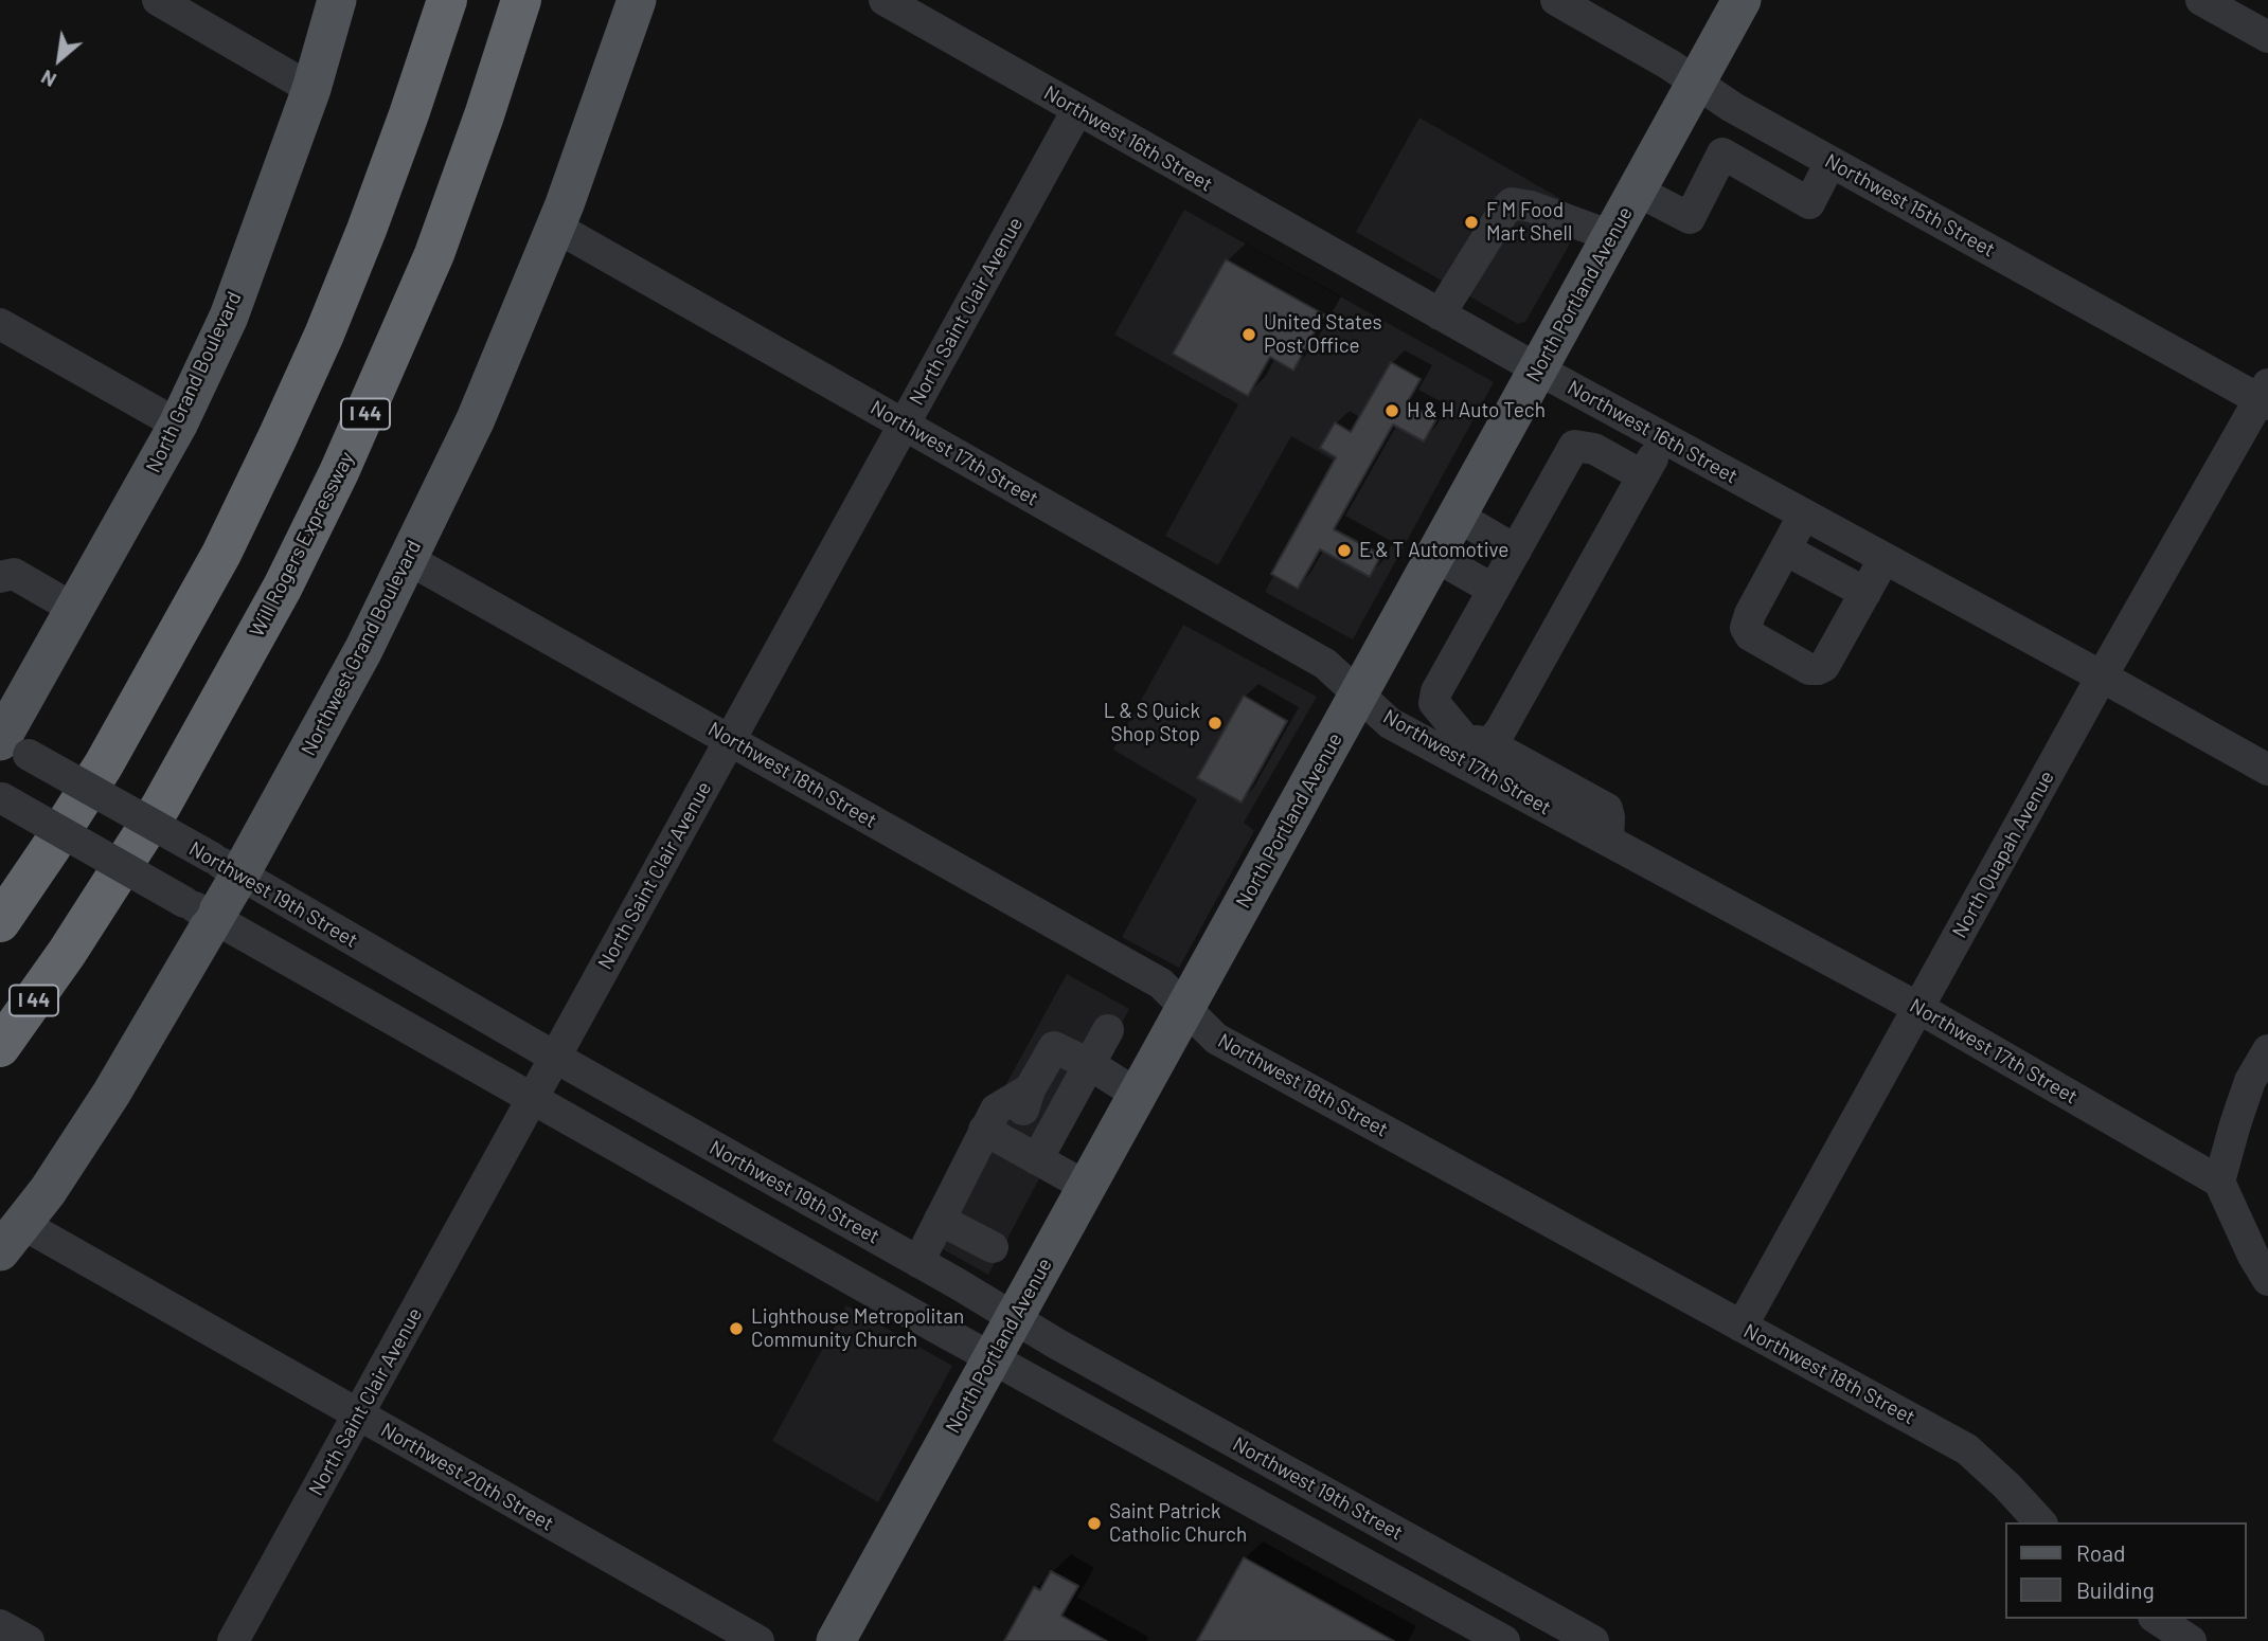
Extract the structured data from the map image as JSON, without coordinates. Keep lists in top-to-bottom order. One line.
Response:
{"streets":{"highway":["I 44","Will Rogers Expressway"],"main road":["North Portland Avenue","North Grand Boulevard","Northwest Grand Boulevard"],"street":["Northwest 16th Street","Northwest 15th Street","North Saint Clair Avenue","Northwest 17th Street","Northwest 18th Street","North Quapah Avenue","Northwest 19th Street","Northwest 20th Street"]},"crossings":[["Northwest 16th Street","North Portland Avenue"],["Northwest 16th Street","North Saint Clair Avenue"],["Northwest 16th Street","North Quapah Avenue"],["Northwest 15th Street","North Portland Avenue"],["Northwest 15th Street","North Quapah Avenue"],["North Portland Avenue","Northwest 17th Street"],["North Portland Avenue","Northwest 18th Street"],["North Portland Avenue","Northwest 19th Street"],["North Saint Clair Avenue","Northwest 17th Street"],["North Saint Clair Avenue","Northwest 18th Street"],["North Saint Clair Avenue","Northwest 19th Street"],["North Saint Clair Avenue","Northwest 20th Street"],["North Grand Boulevard","Northwest 19th Street"],["Northwest 17th Street","Northwest Grand Boulevard"],["Northwest 17th Street","North Quapah Avenue"],["Northwest Grand Boulevard","Northwest 18th Street"],["Northwest Grand Boulevard","Northwest 19th Street"],["Northwest Grand Boulevard","Northwest 20th Street"],["Northwest 18th Street","North Quapah Avenue"]],"places":["F M Food Mart Shell","United States Post Office","H & H Auto Tech","E & T Automotive","L & S Quick Shop Stop","Lighthouse Metropolitan Community Church","Saint Patrick Catholic Church"],"legend":["Road","Building"],"north":"bottom left"}
